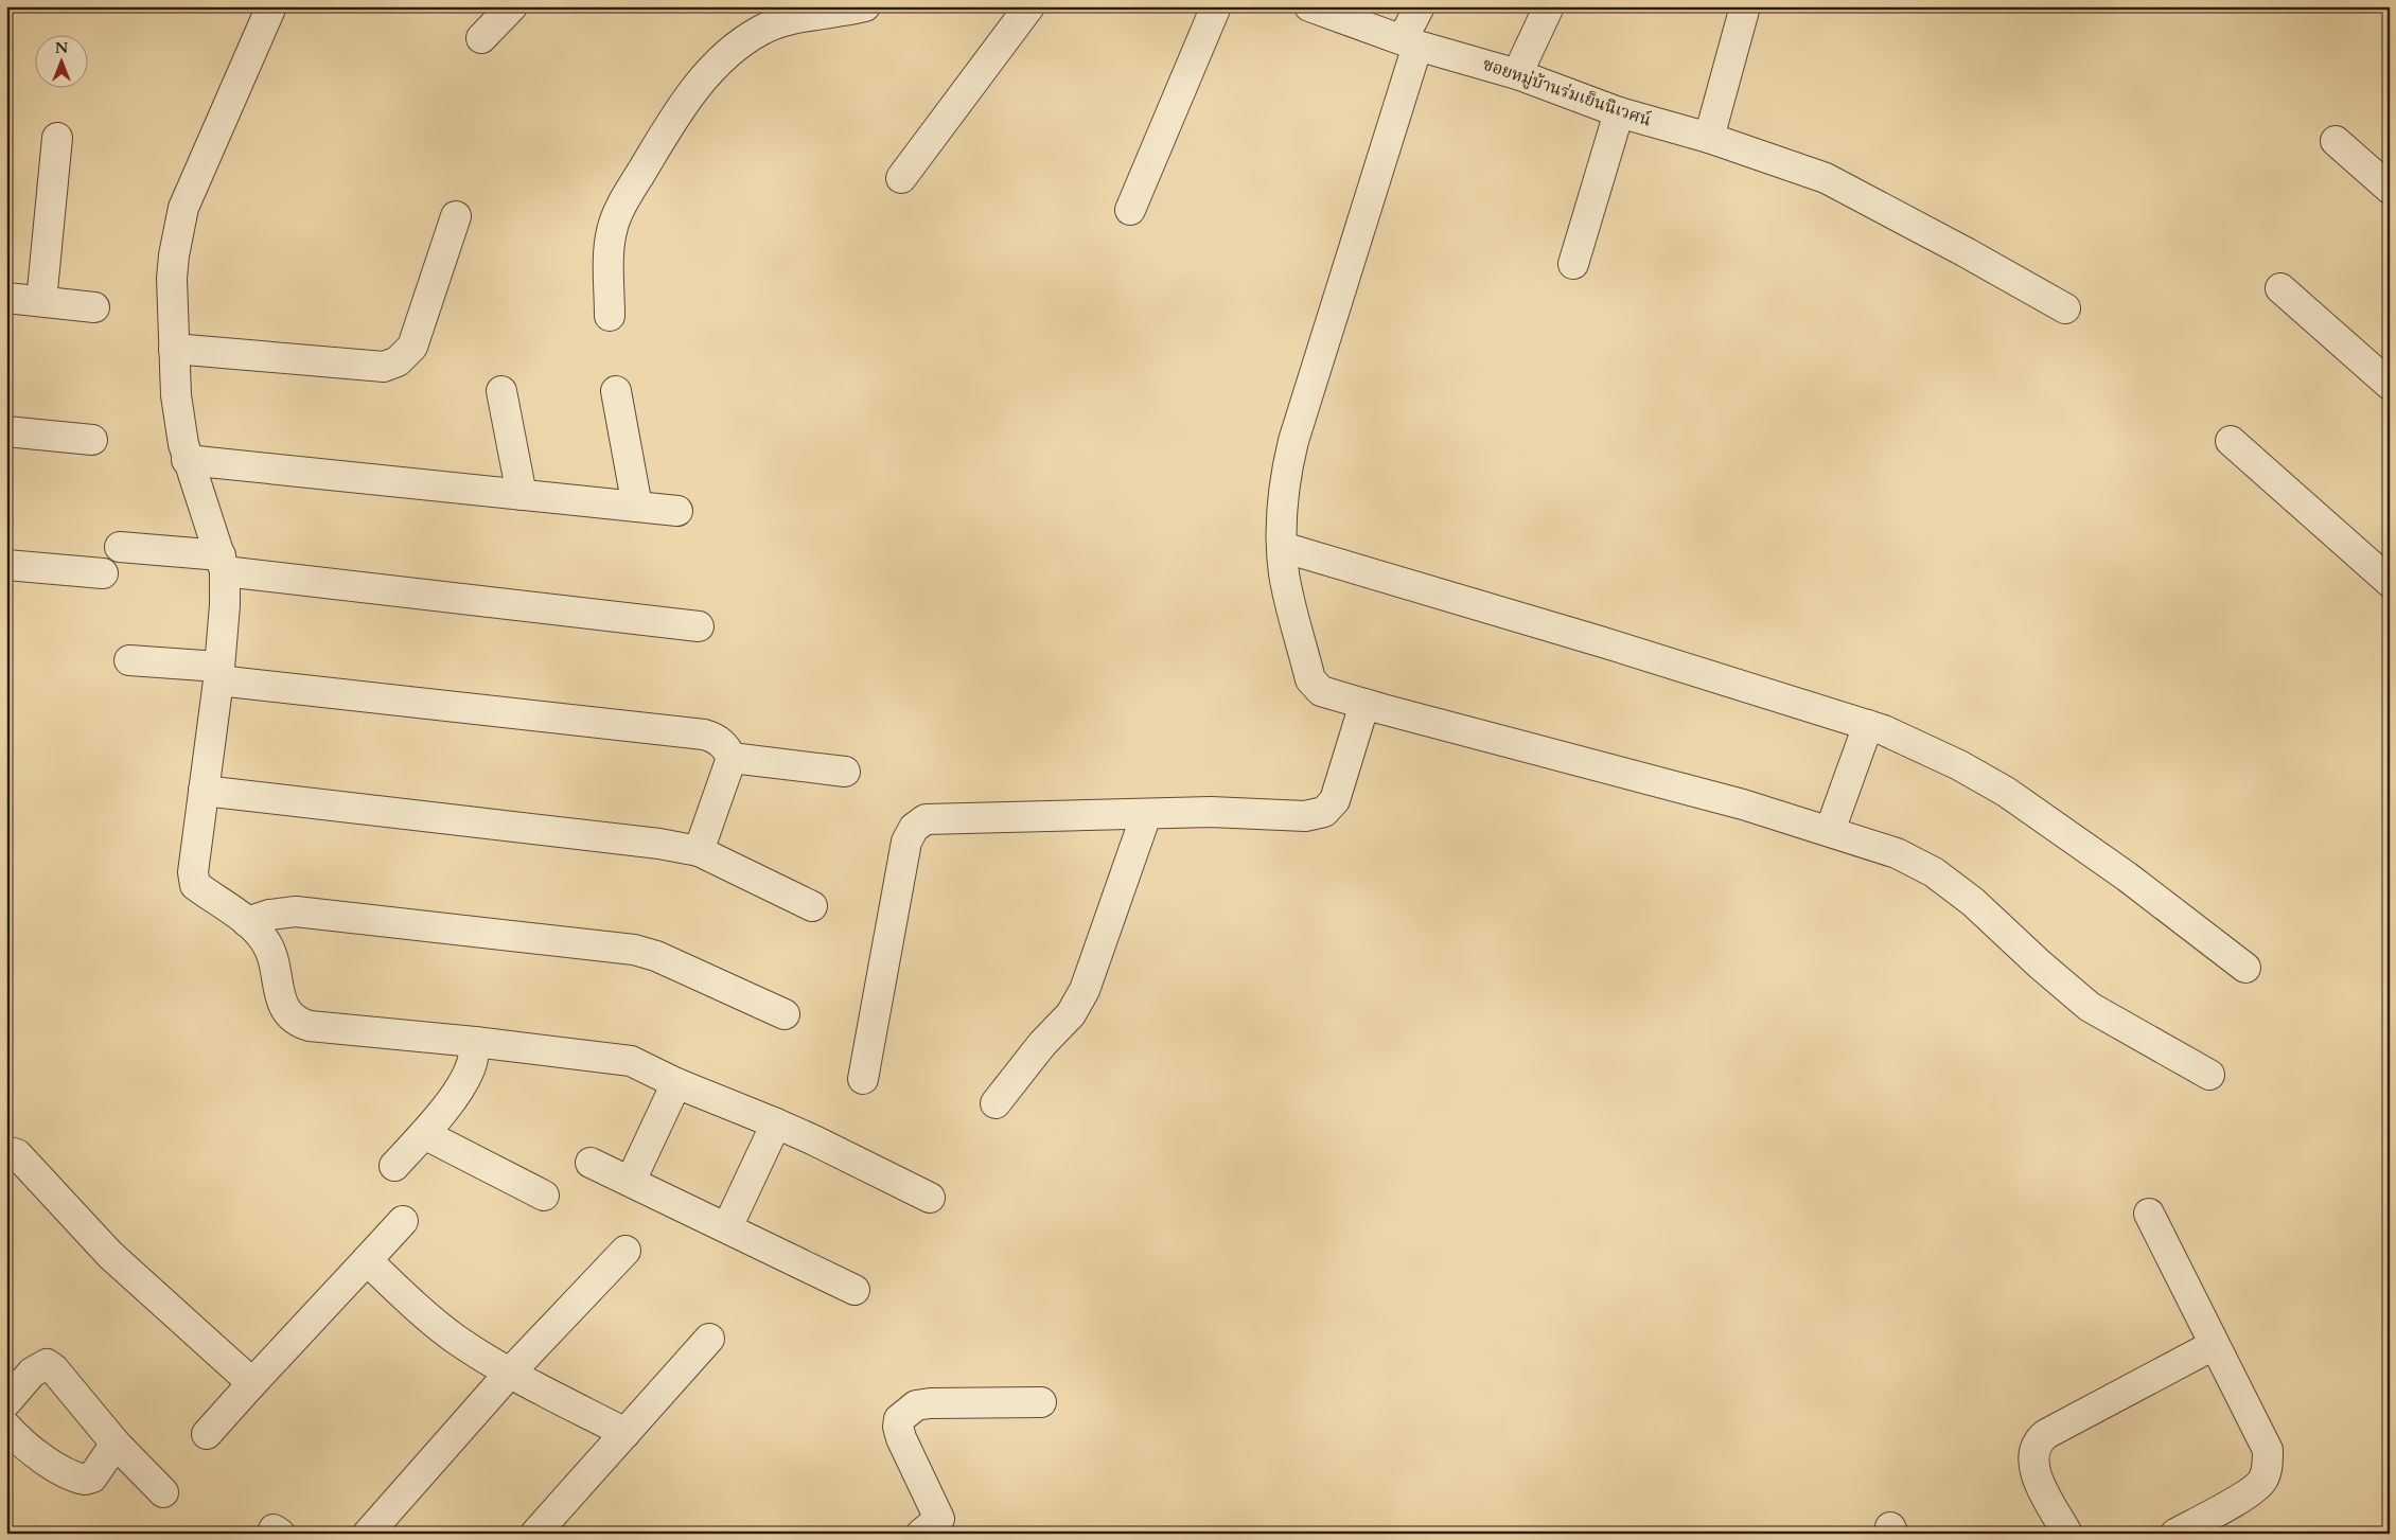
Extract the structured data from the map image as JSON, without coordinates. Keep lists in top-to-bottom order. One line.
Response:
{"streets":{"street":["ซอยหมู่บ้านร่มเย็นนิเวศน์"]},"north":"top"}
